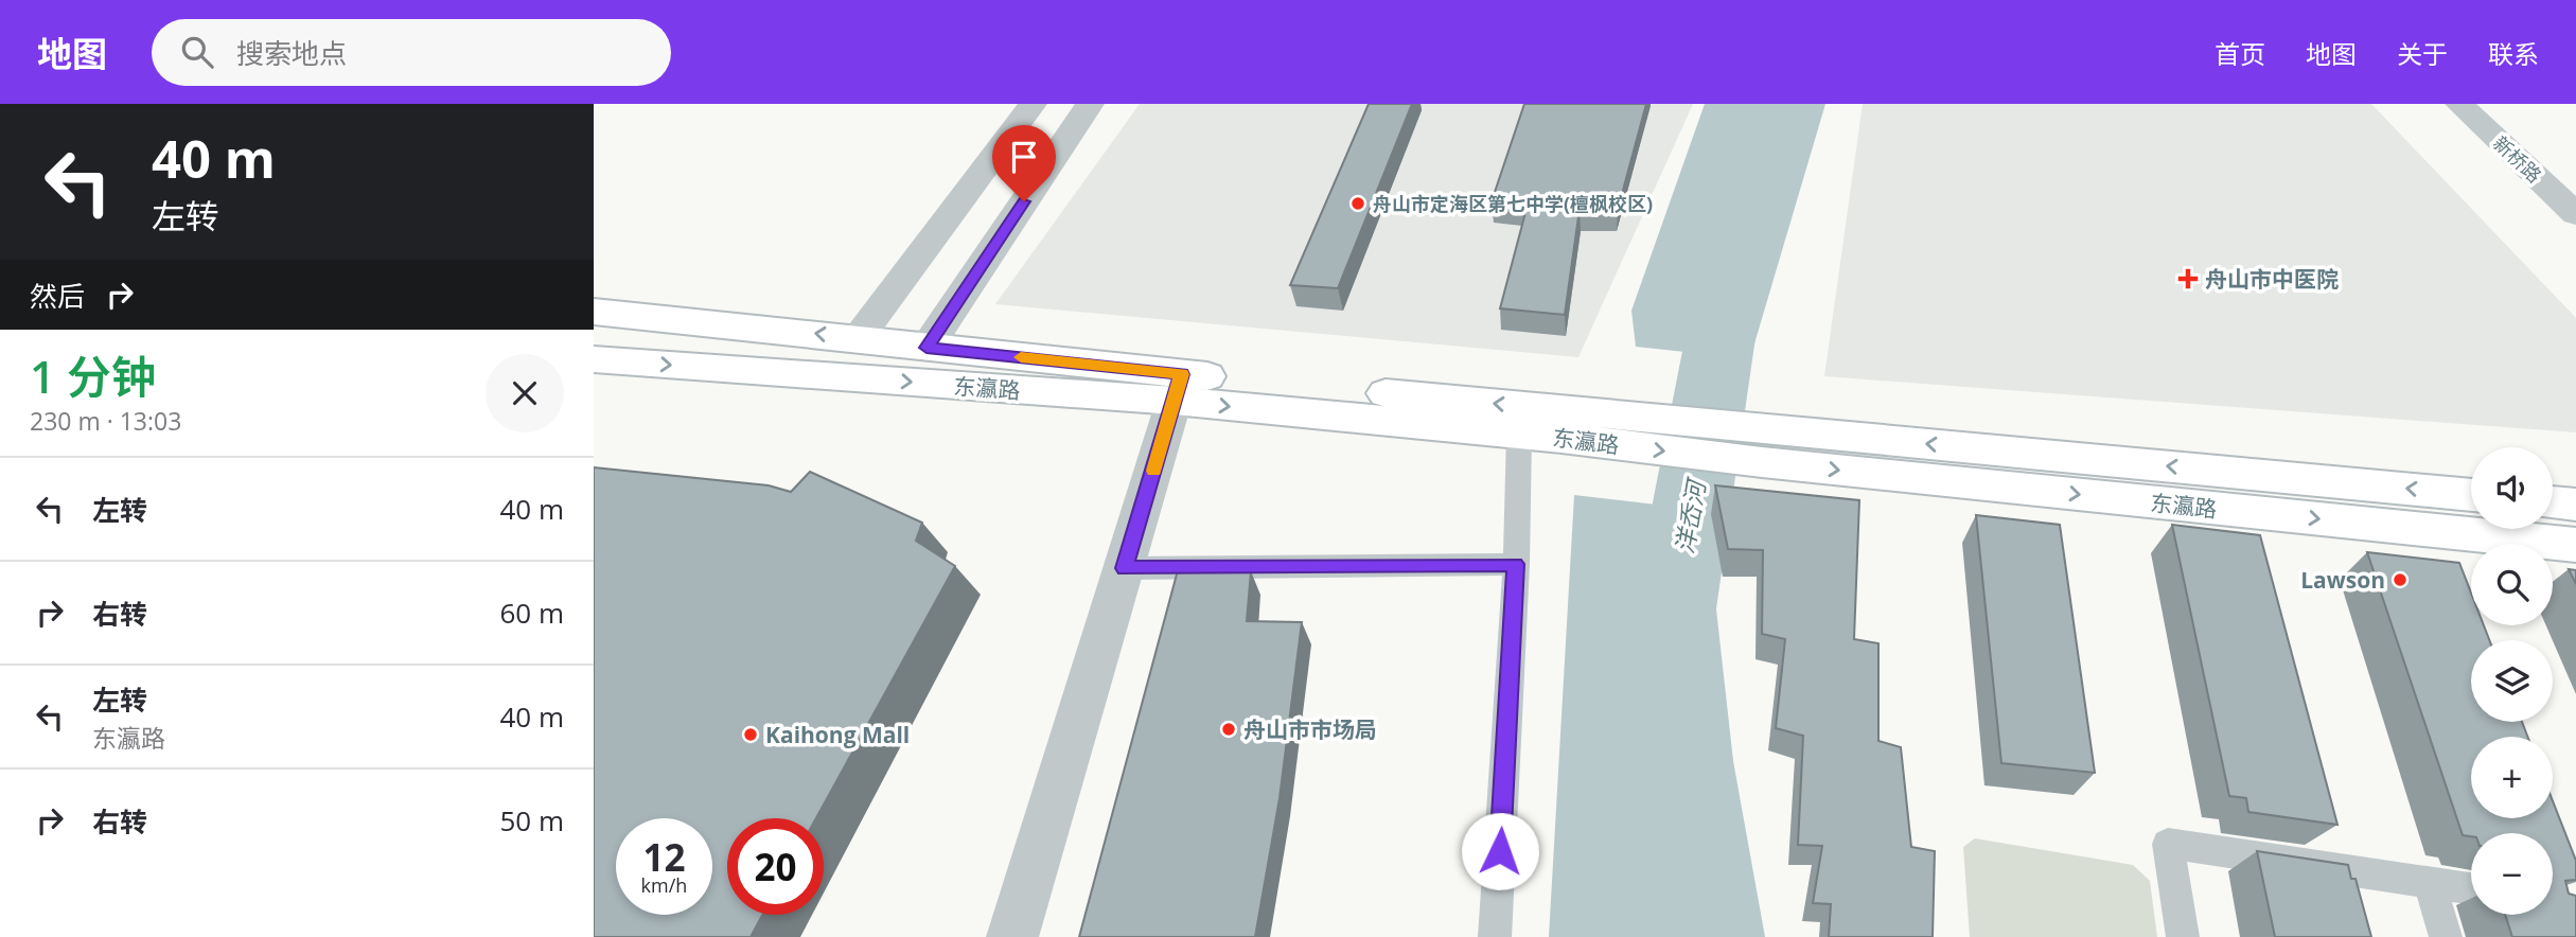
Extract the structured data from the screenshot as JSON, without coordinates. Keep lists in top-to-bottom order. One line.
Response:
{"streets":{"main road":["东瀛路"],"street":["新桥路"]},"water":["洋岙河"],"places":{"other":["舟山市定海区第七中学(檀枫校区)","Lawson","舟山市市场局","Kaihong Mall"],"health":["舟山市中医院"]},"page":{"header":"地图","search":"搜索地点","nav":["首页","地图","关于","联系"],"turn":["40 m","左转"],"then":"然后","heading":["1 分钟","230 m · 13:03"],"map_buttons":["+","−"],"list":[{"name":"左转","value":"40 m"},{"name":"右转","value":"60 m"},{"name":"左转","note":"东瀛路","value":"40 m"},{"name":"右转","value":"50 m"}],"speed":"12 km/h","limit":"20"}}
